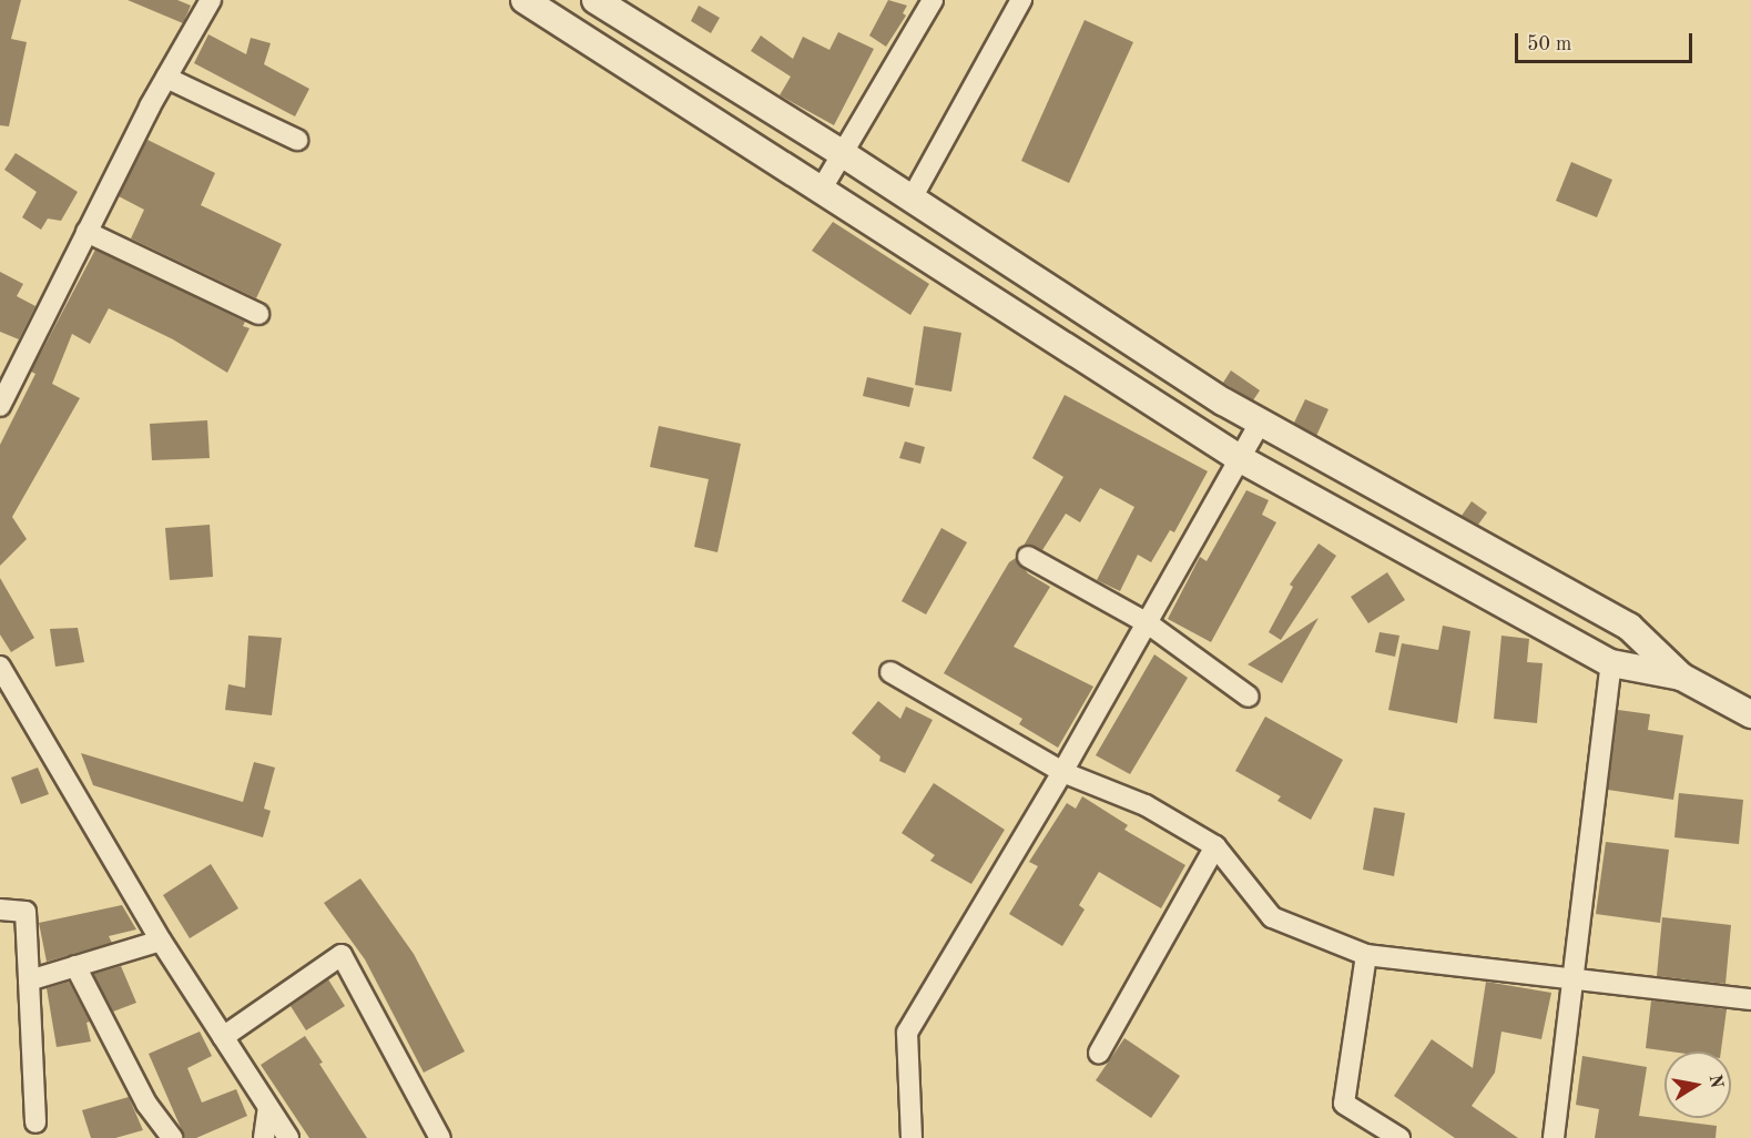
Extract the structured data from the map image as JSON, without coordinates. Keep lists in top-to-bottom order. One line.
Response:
{"scale_bar":"50 m","north":"right"}
